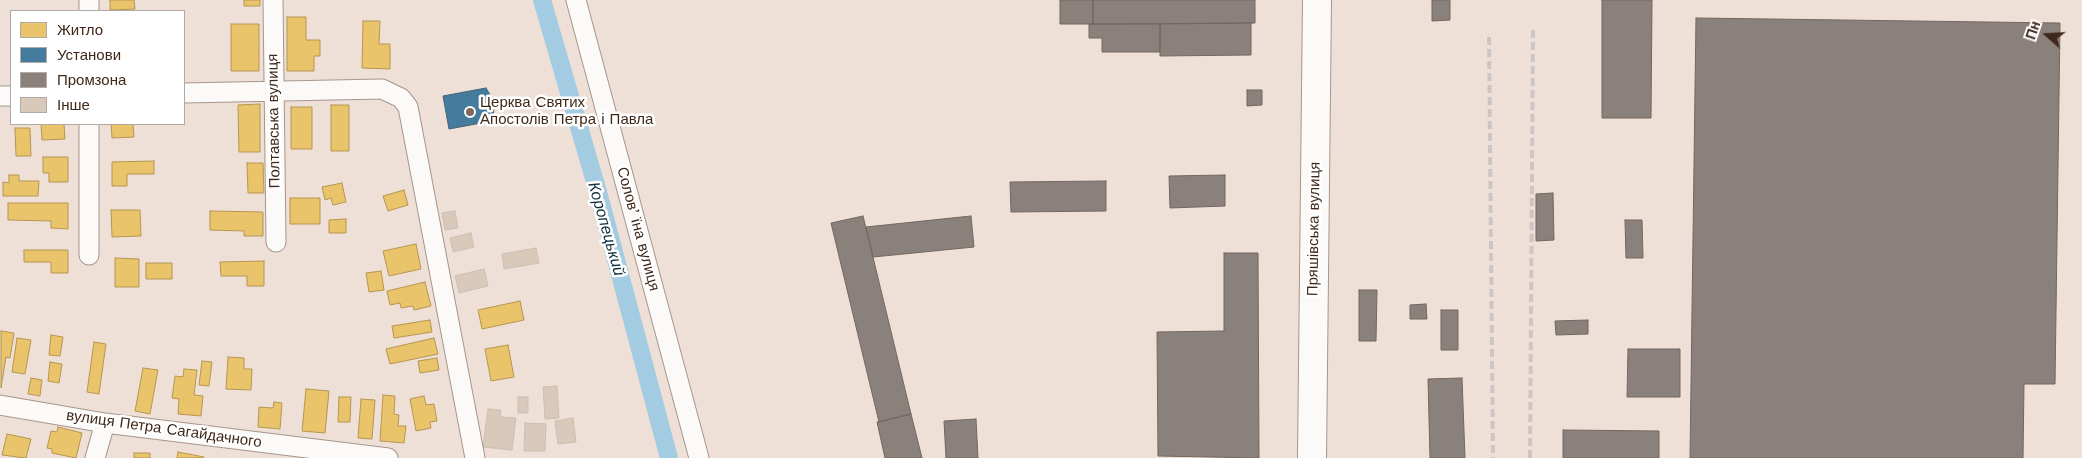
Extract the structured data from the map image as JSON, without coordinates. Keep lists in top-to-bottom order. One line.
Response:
{"streets":{"main road":["Пряшівська вулиця"],"street":["Полтавська вулиця","Соловʼїна вулиця","вулиця Петра Сагайдачного"]},"water":["Коропецький"],"places":["Церква Святих Апостолів Петра і Павла"],"legend":["Житло","Установи","Промзона","Інше"],"north":"left"}
